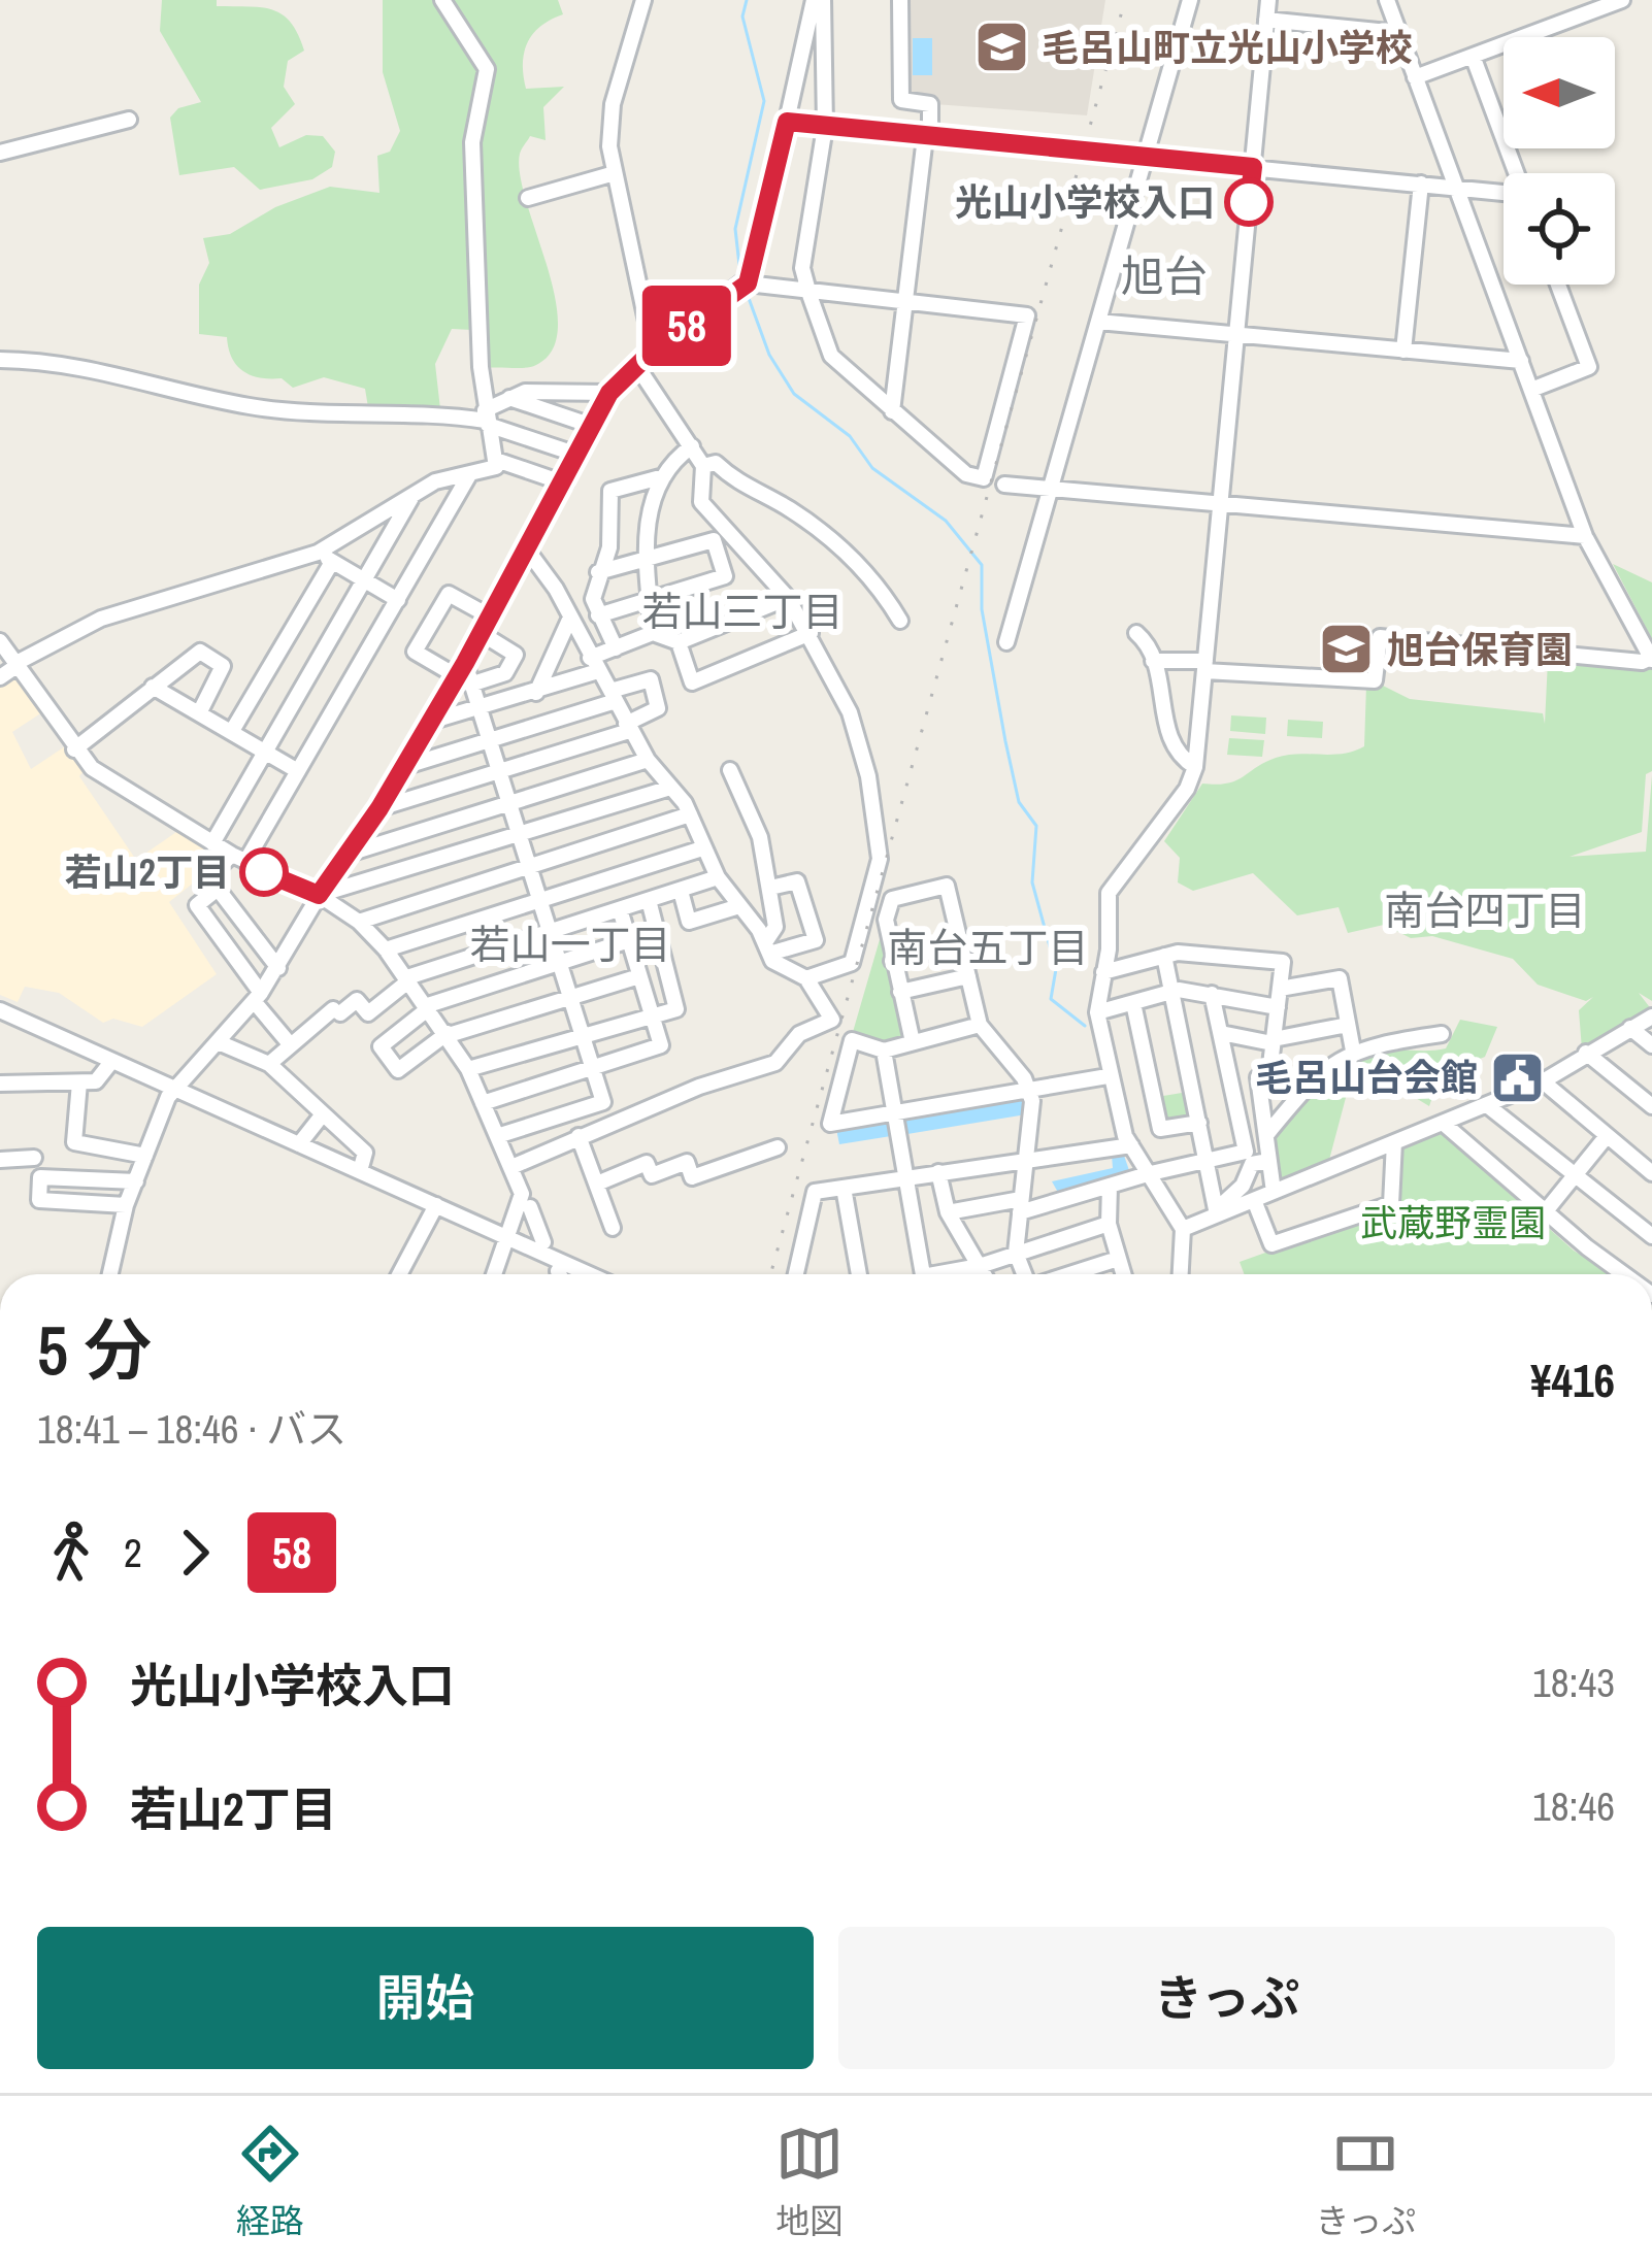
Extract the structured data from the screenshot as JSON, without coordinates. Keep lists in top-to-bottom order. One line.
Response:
{"districts":["旭台","若山三丁目","南台四丁目","若山一丁目","南台五丁目"],"parks":["武蔵野霊園"],"places":{"school or university":["毛呂山町立光山小学校","旭台保育園"],"other":["光山小学校入口","若山2丁目"],"public building":["毛呂山台会館"]},"lines":["bus line 58"],"north":"left","page":{"on_map":"58","heading":["5 分","18:41 – 18:46 · バス","¥416"],"legs":["2","58"],"list":[{"name":"光山小学校入口","value":"18:43"},{"name":"若山2丁目","value":"18:46"}],"buttons":["開始","きっぷ"],"tabs":["経路","地図","きっぷ"]}}
